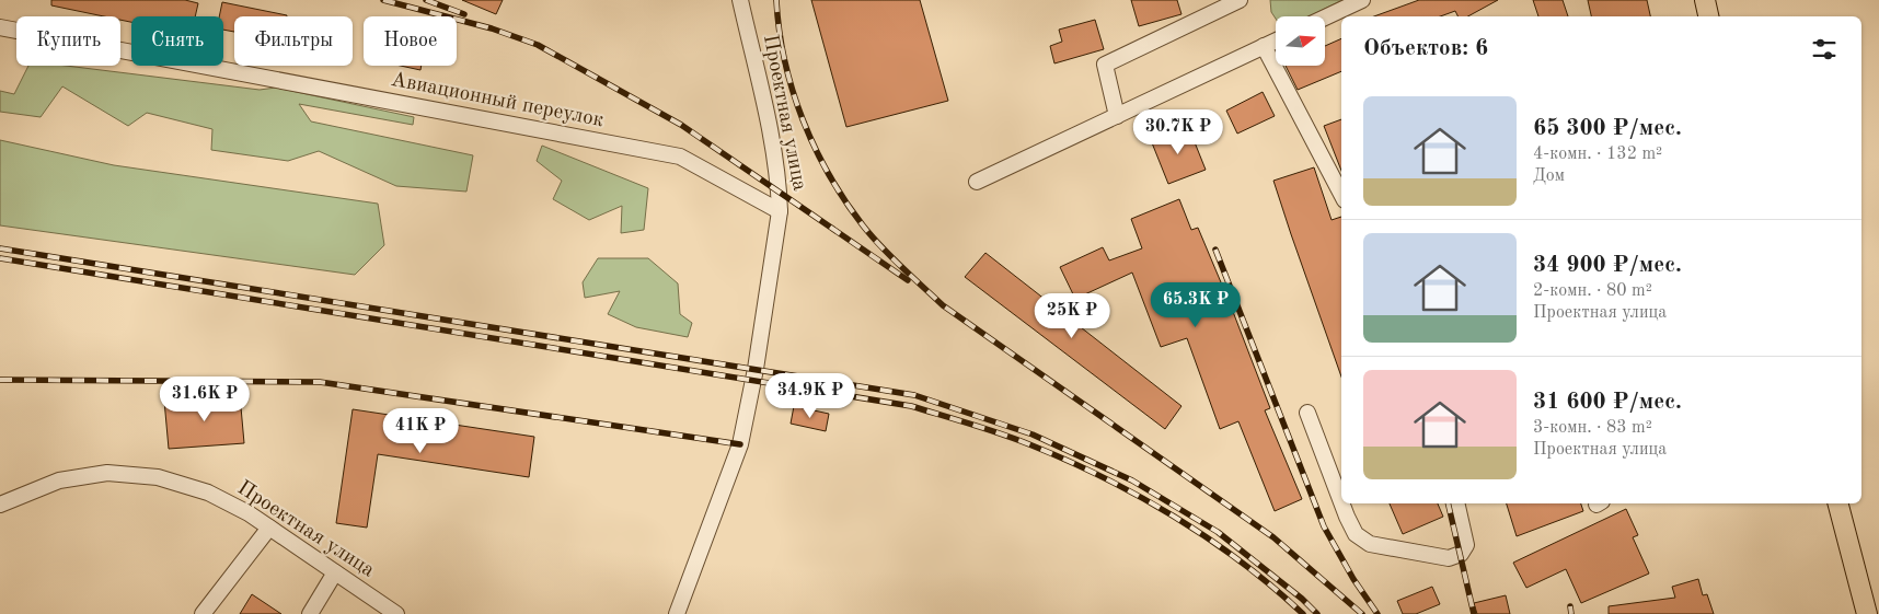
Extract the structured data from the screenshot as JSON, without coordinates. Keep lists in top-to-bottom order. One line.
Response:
{"streets":{"street":["Авиационный переулок","Проектная улица"]},"crossings":[["Авиационный переулок","Проектная улица"]],"north":"right","page":{"chip":["Купить","Снять","Фильтры","Новое"],"heading":"Объектов: 6","list":[{"name":"65 300 ₽/мес.","note":"4-комн. · 132 m² · Дом"},{"name":"34 900 ₽/мес.","note":"2-комн. · 80 m² · Проектная улица"},{"name":"31 600 ₽/мес.","note":"3-комн. · 83 m² · Проектная улица"}],"price":["30.7K ₽","65.3K ₽","25K ₽","34.9K ₽","31.6K ₽","41K ₽"]}}
